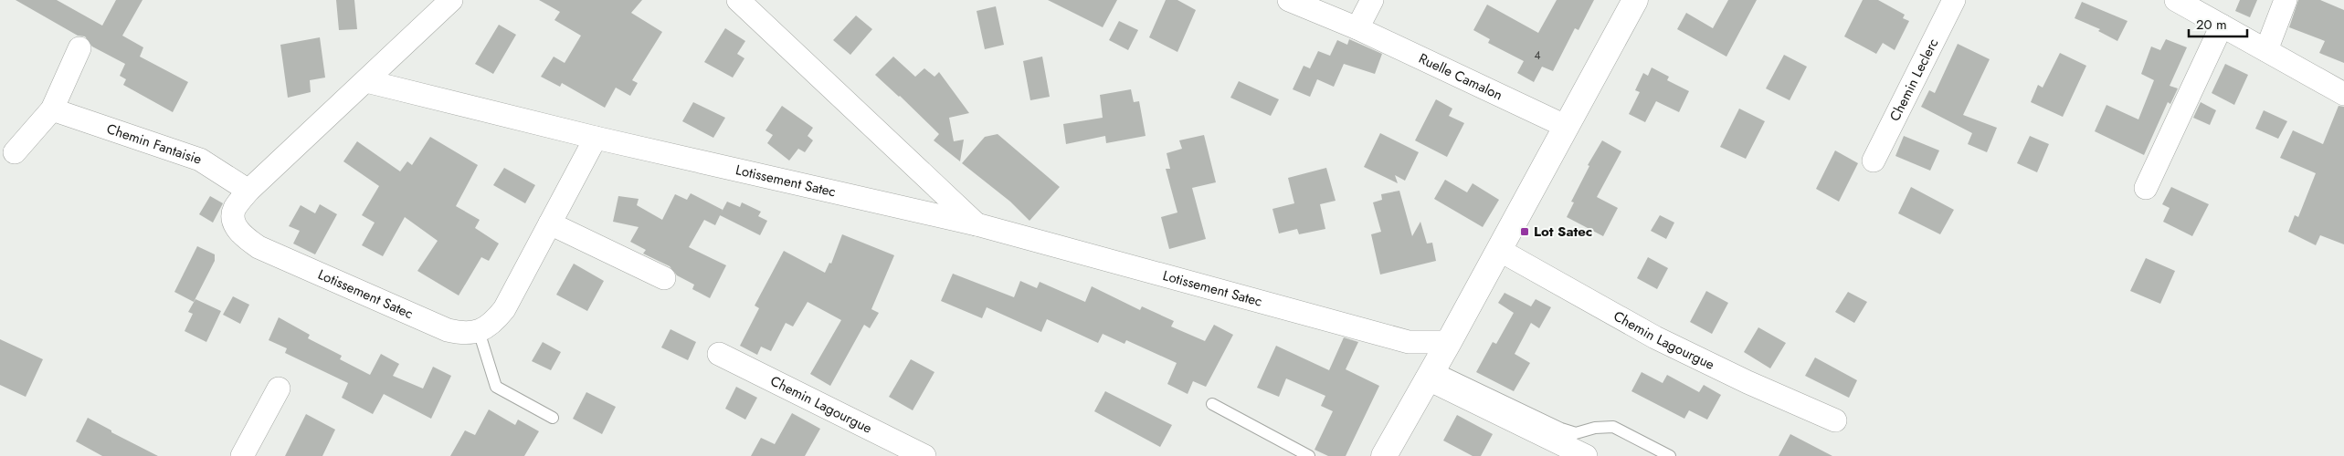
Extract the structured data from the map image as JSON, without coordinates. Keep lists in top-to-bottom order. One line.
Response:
{"streets":{"street":["Ruelle Camalon","Chemin Leclerc","Chemin Fantaisie","Lotissement Satec","Chemin Lagourgue"]},"crossings":[["Chemin Fantaisie","Lotissement Satec"]],"places":{"transit":["Lot Satec"]},"house_numbers":["4"],"scale_bar":"20 m"}
